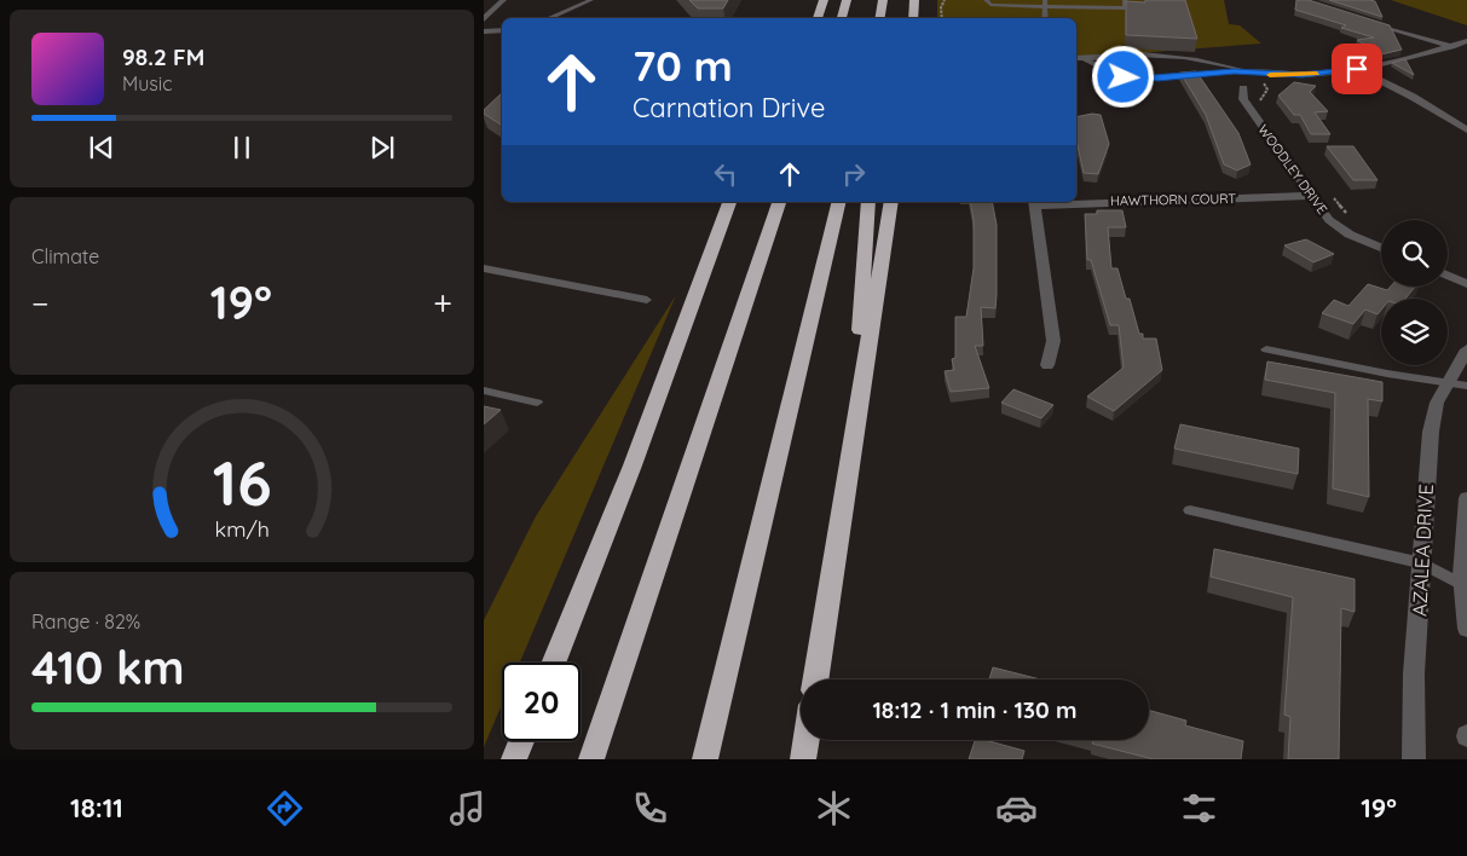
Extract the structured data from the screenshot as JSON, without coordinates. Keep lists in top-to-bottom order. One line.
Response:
{"streets":{"street":["WOODLEY DRIVE","HAWTHORN COURT","AZALEA DRIVE"]},"crossings":[["WOODLEY DRIVE","HAWTHORN COURT"]],"page":{"turn":["70 m","Carnation Drive"],"song":["98.2 FM","Music"],"tile":["Climate",["Range · 82%","410 km"]],"heat":["−","19°","+"],"limit":"20","trip":"18:12 · 1 min · 130 m","tabs":["18:11","19°"],"gauge":["16","km/h"]}}
